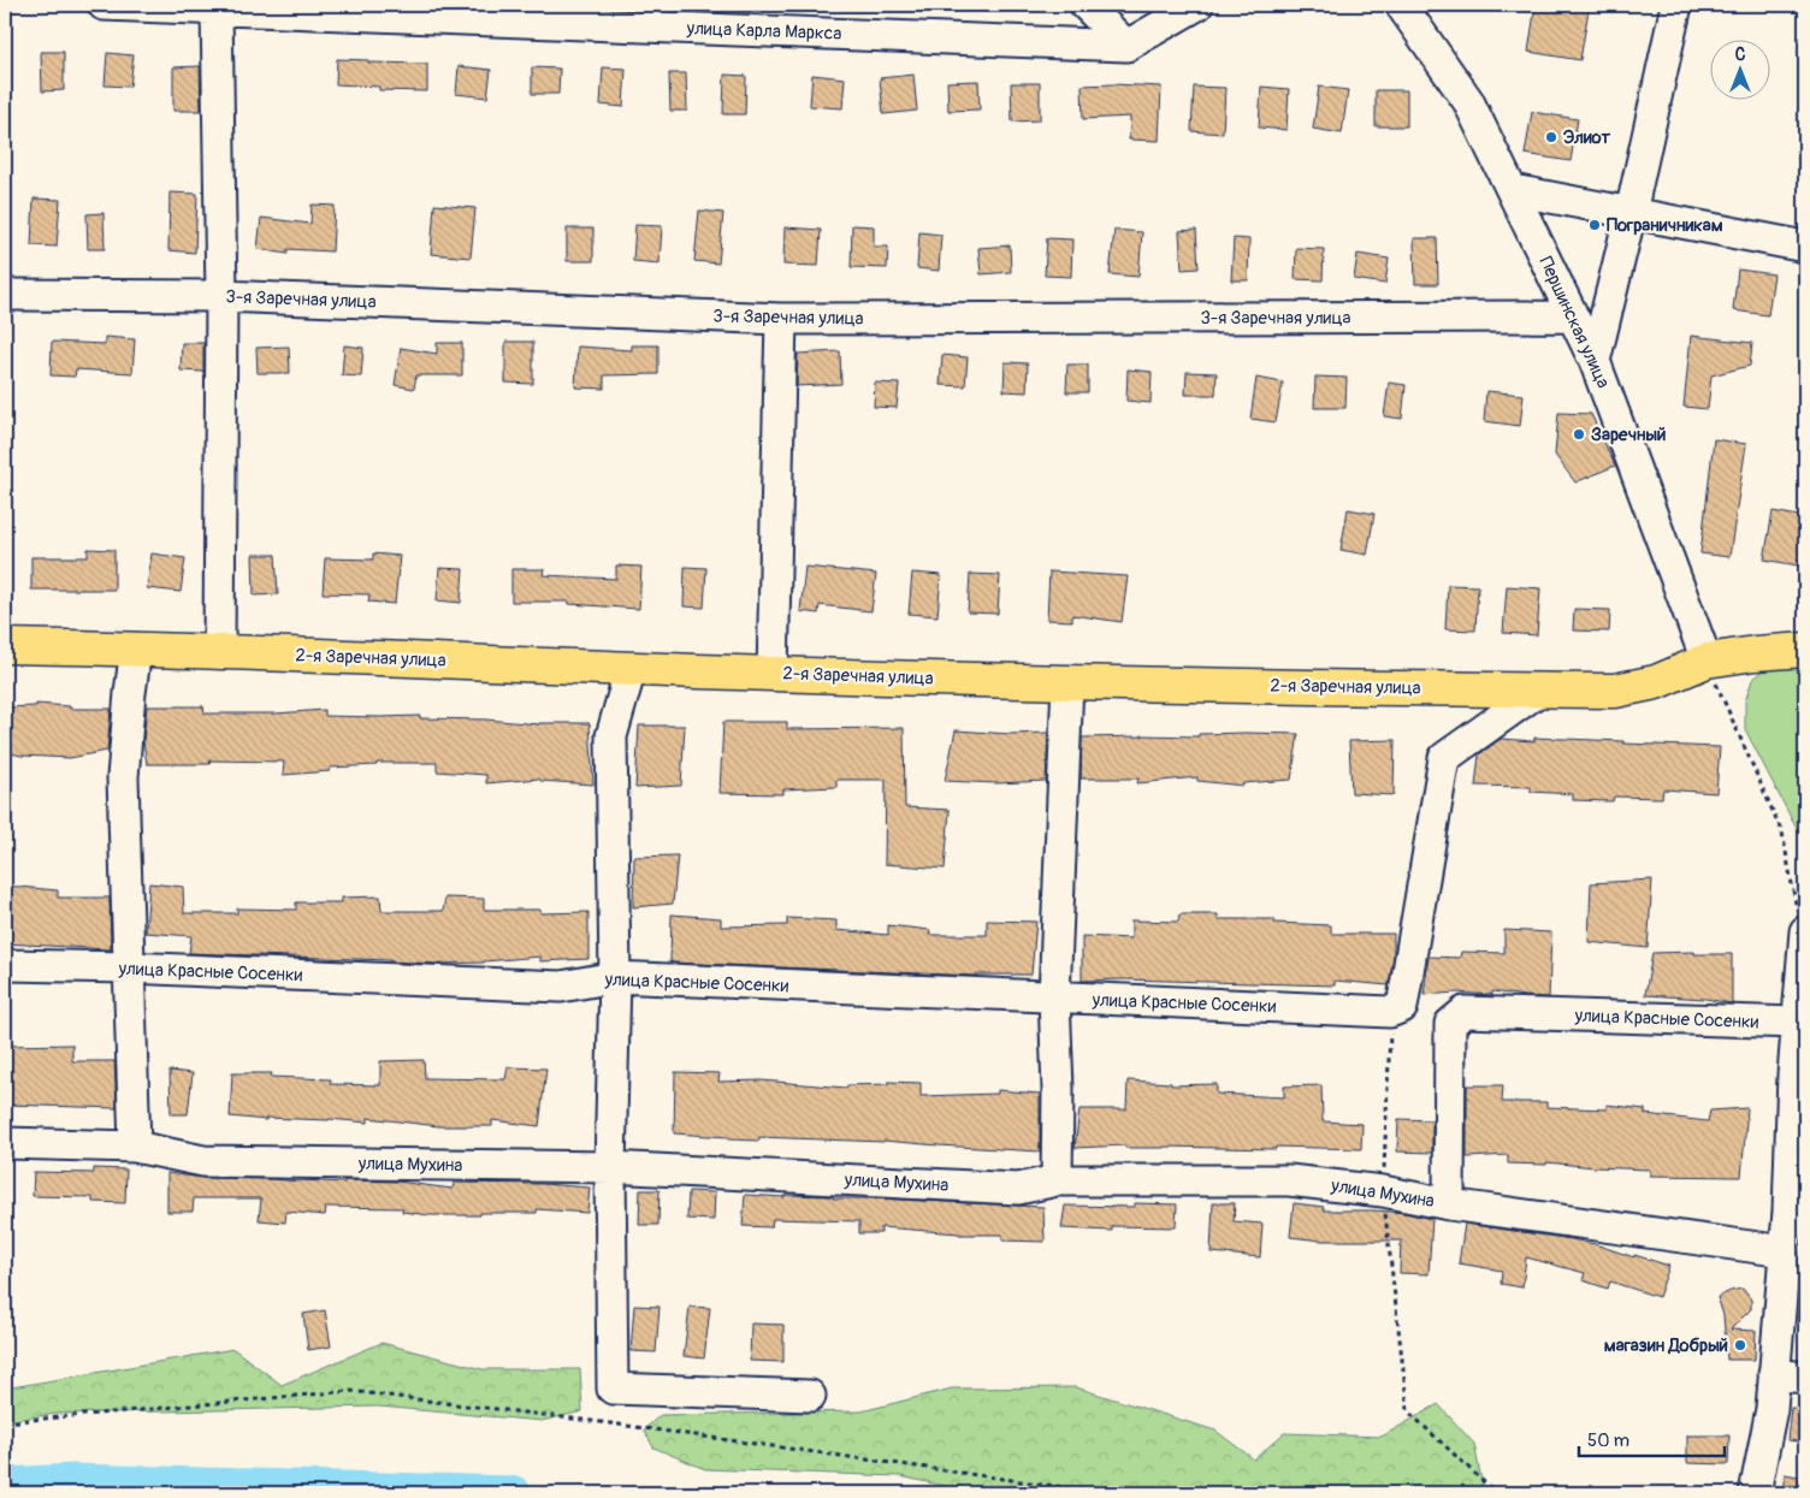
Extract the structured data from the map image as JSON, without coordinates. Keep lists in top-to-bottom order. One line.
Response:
{"streets":{"main road":["2-я Заречная улица"],"street":["улица Карла Маркса","3-я Заречная улица","Першинская улица","улица Красные Сосенки","улица Мухина"]},"crossings":[["3-я Заречная улица","Першинская улица"],["Першинская улица","2-я Заречная улица"],["улица Красные Сосенки","улица Мухина"]],"places":["Элиот","Пограничникам","Заречный","магазин Добрый"],"scale_bar":"50 m","north":"top"}
